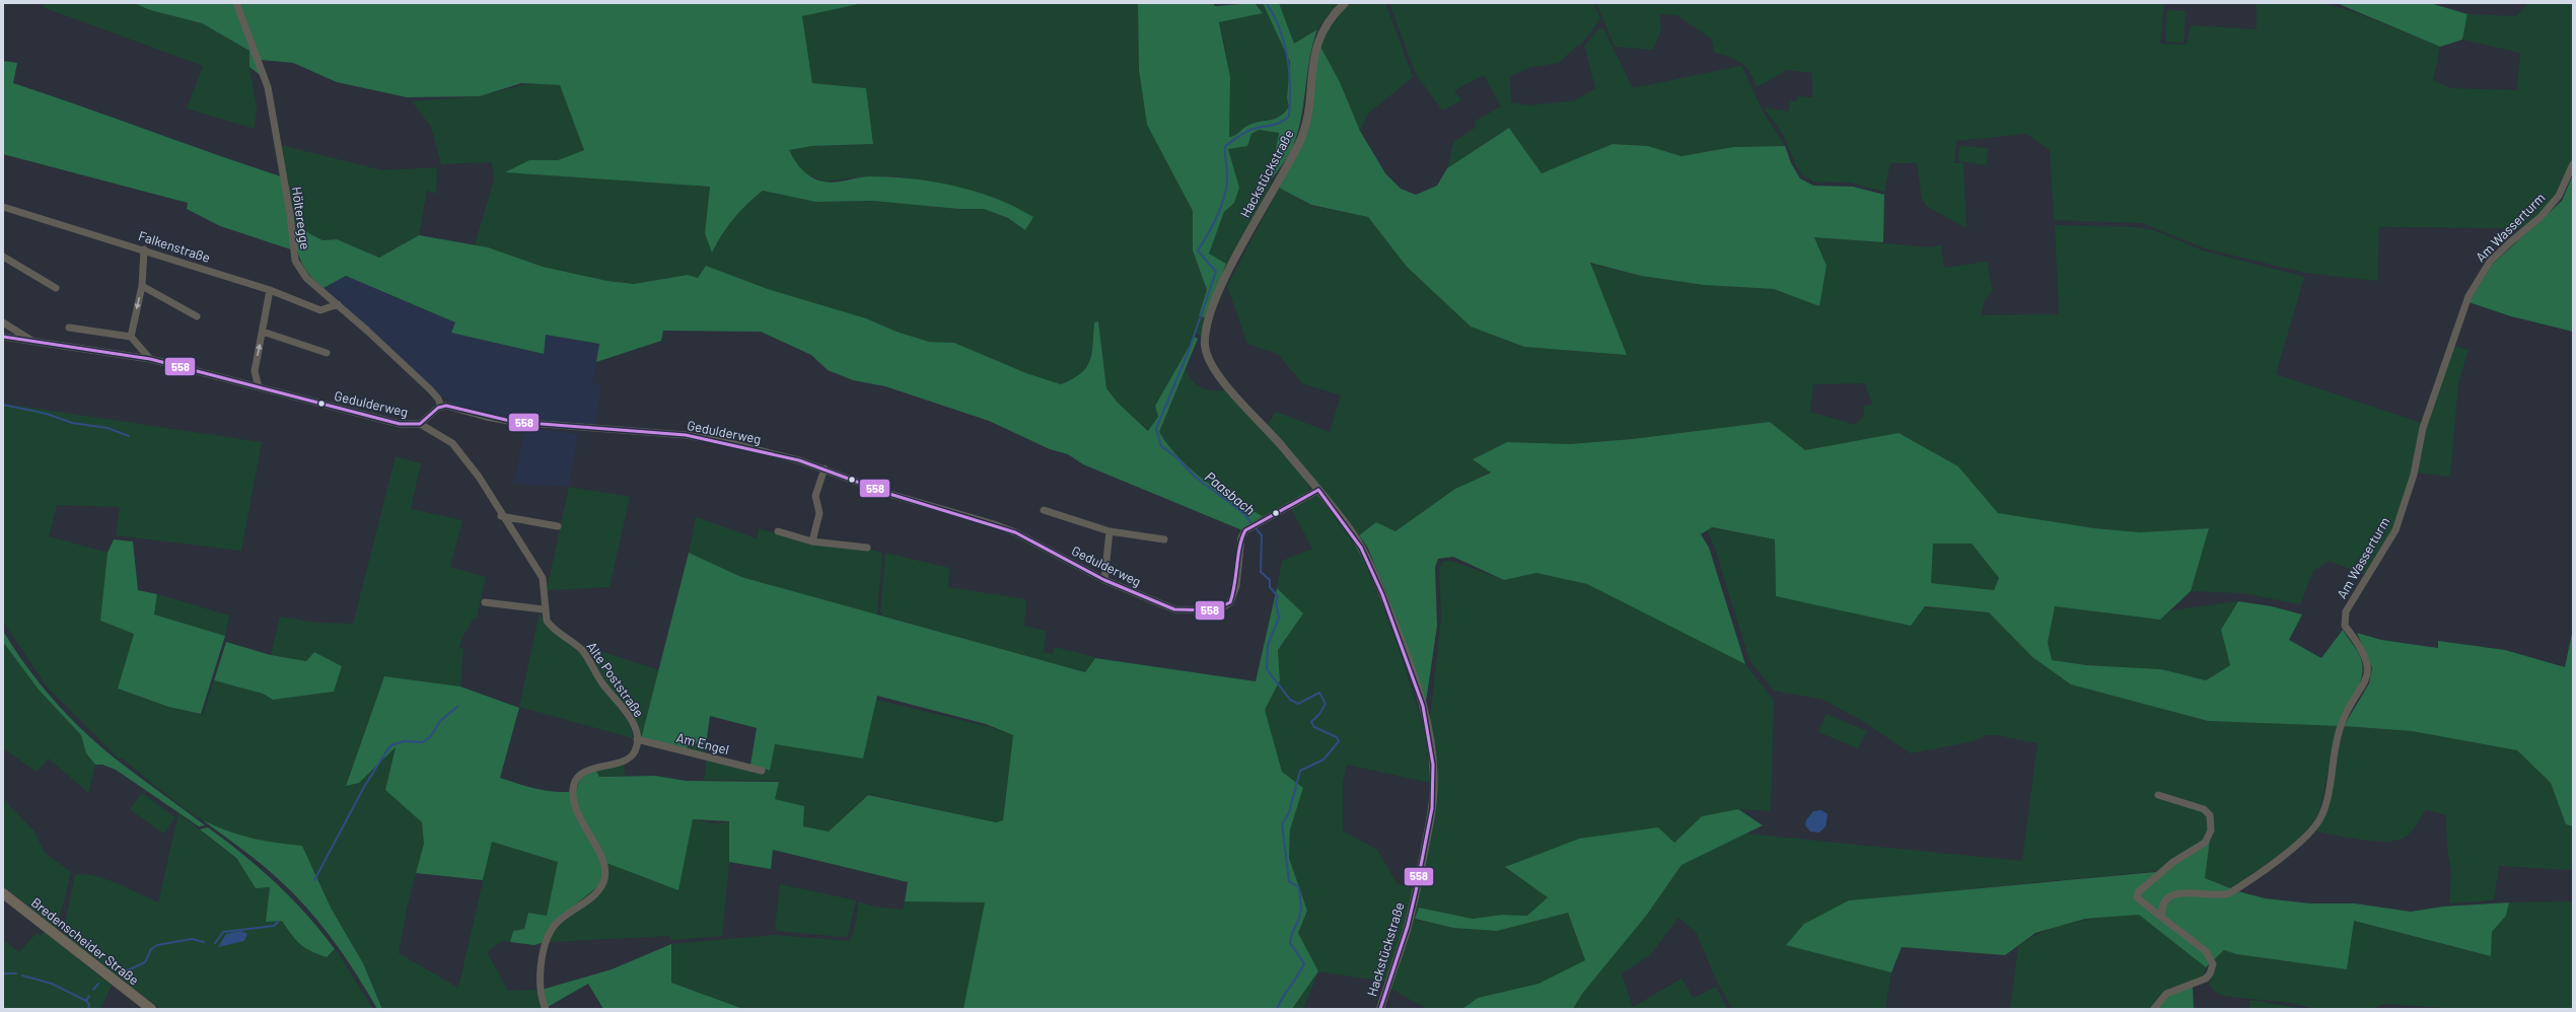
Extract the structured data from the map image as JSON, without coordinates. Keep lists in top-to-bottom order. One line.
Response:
{"streets":{"main road":["Bredenscheider Straße"],"street":["Hackstückstraße","Hölteregge","Am Wasserturm","Falkenstraße","Gedulderweg","Alte Poststraße","Am Engel"]},"crossings":[["Hackstückstraße","Gedulderweg"],["Hölteregge","Falkenstraße"],["Hölteregge","Gedulderweg"],["Gedulderweg","Alte Poststraße"],["Alte Poststraße","Am Engel"]],"water":["Paasbach"],"lines":["transit line 558"]}
